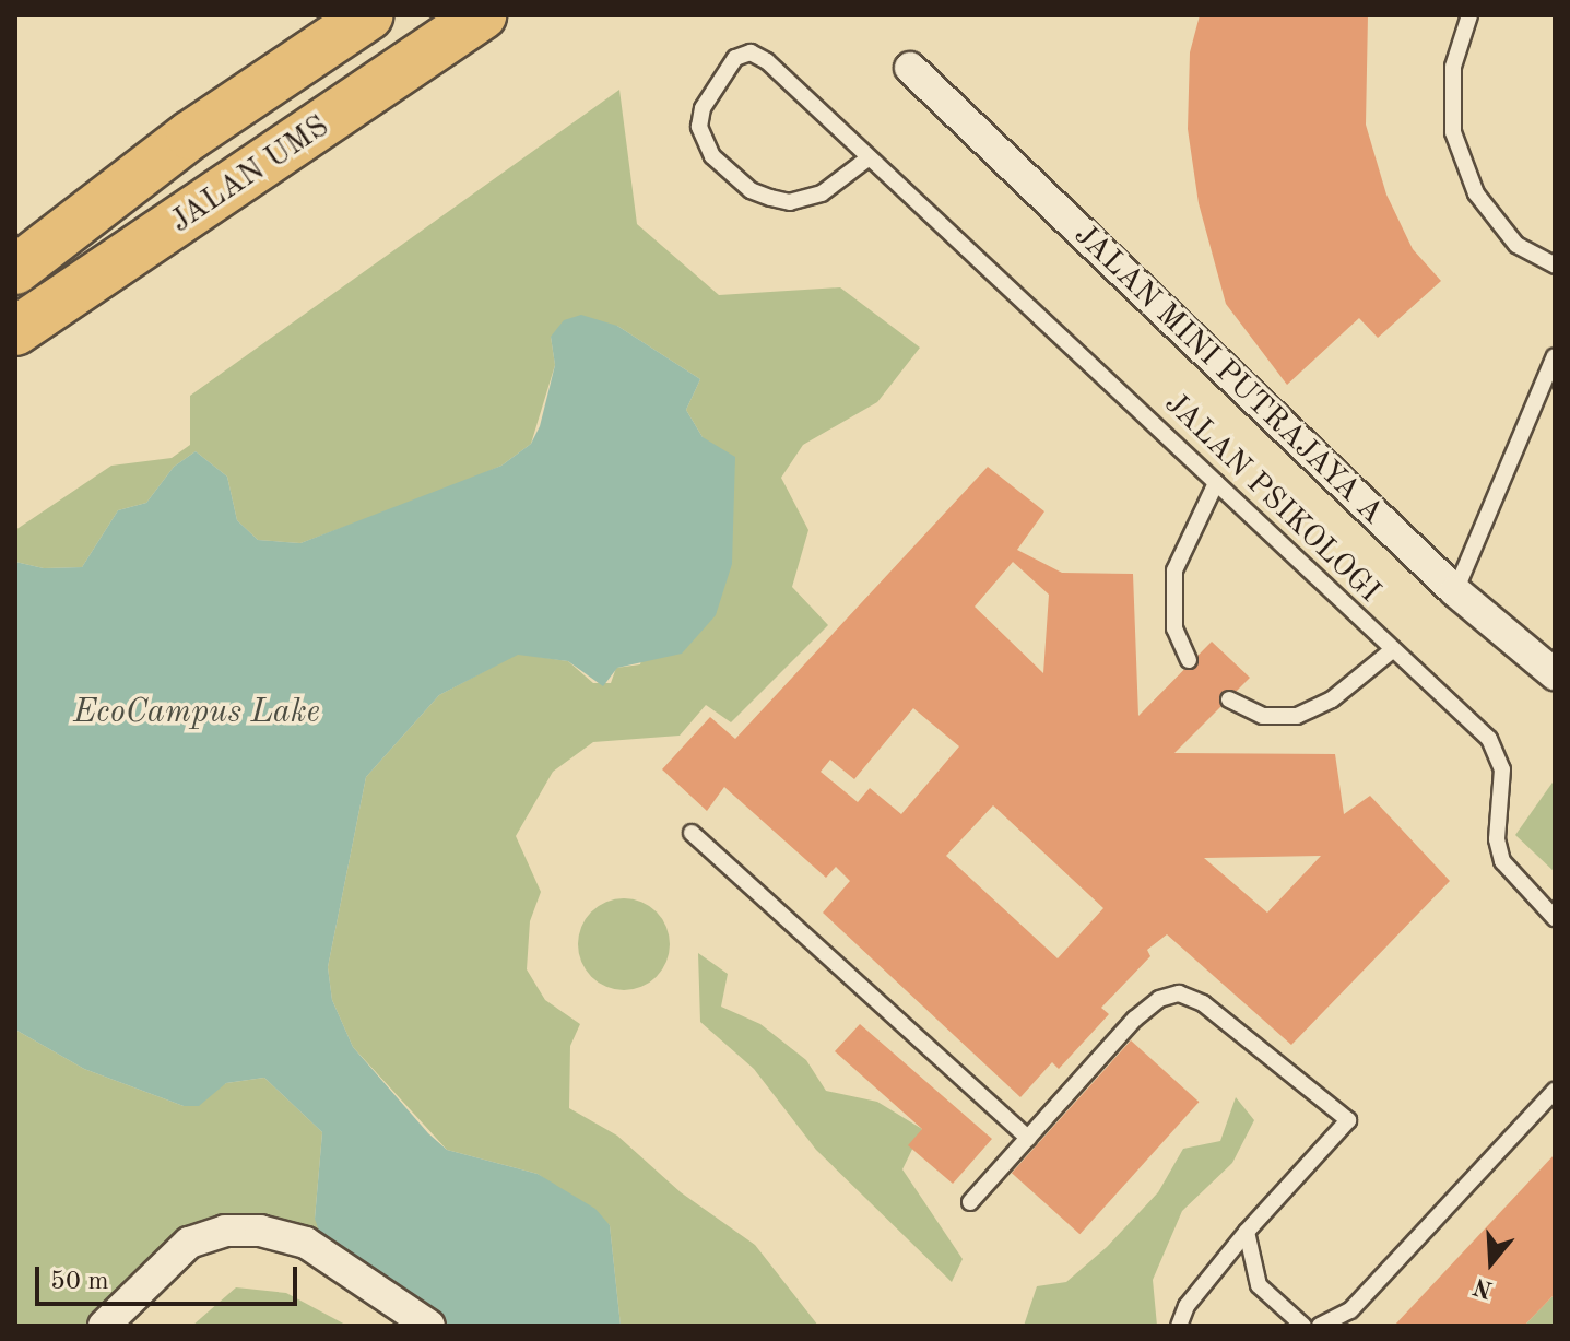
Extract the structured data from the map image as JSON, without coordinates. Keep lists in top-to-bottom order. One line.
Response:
{"streets":{"highway":["JALAN UMS"],"street":["JALAN MINI PUTRAJAYA A"],"lane":["JALAN PSIKOLOGI"]},"water":["EcoCampus Lake"],"scale_bar":"50 m","north":"bottom"}
